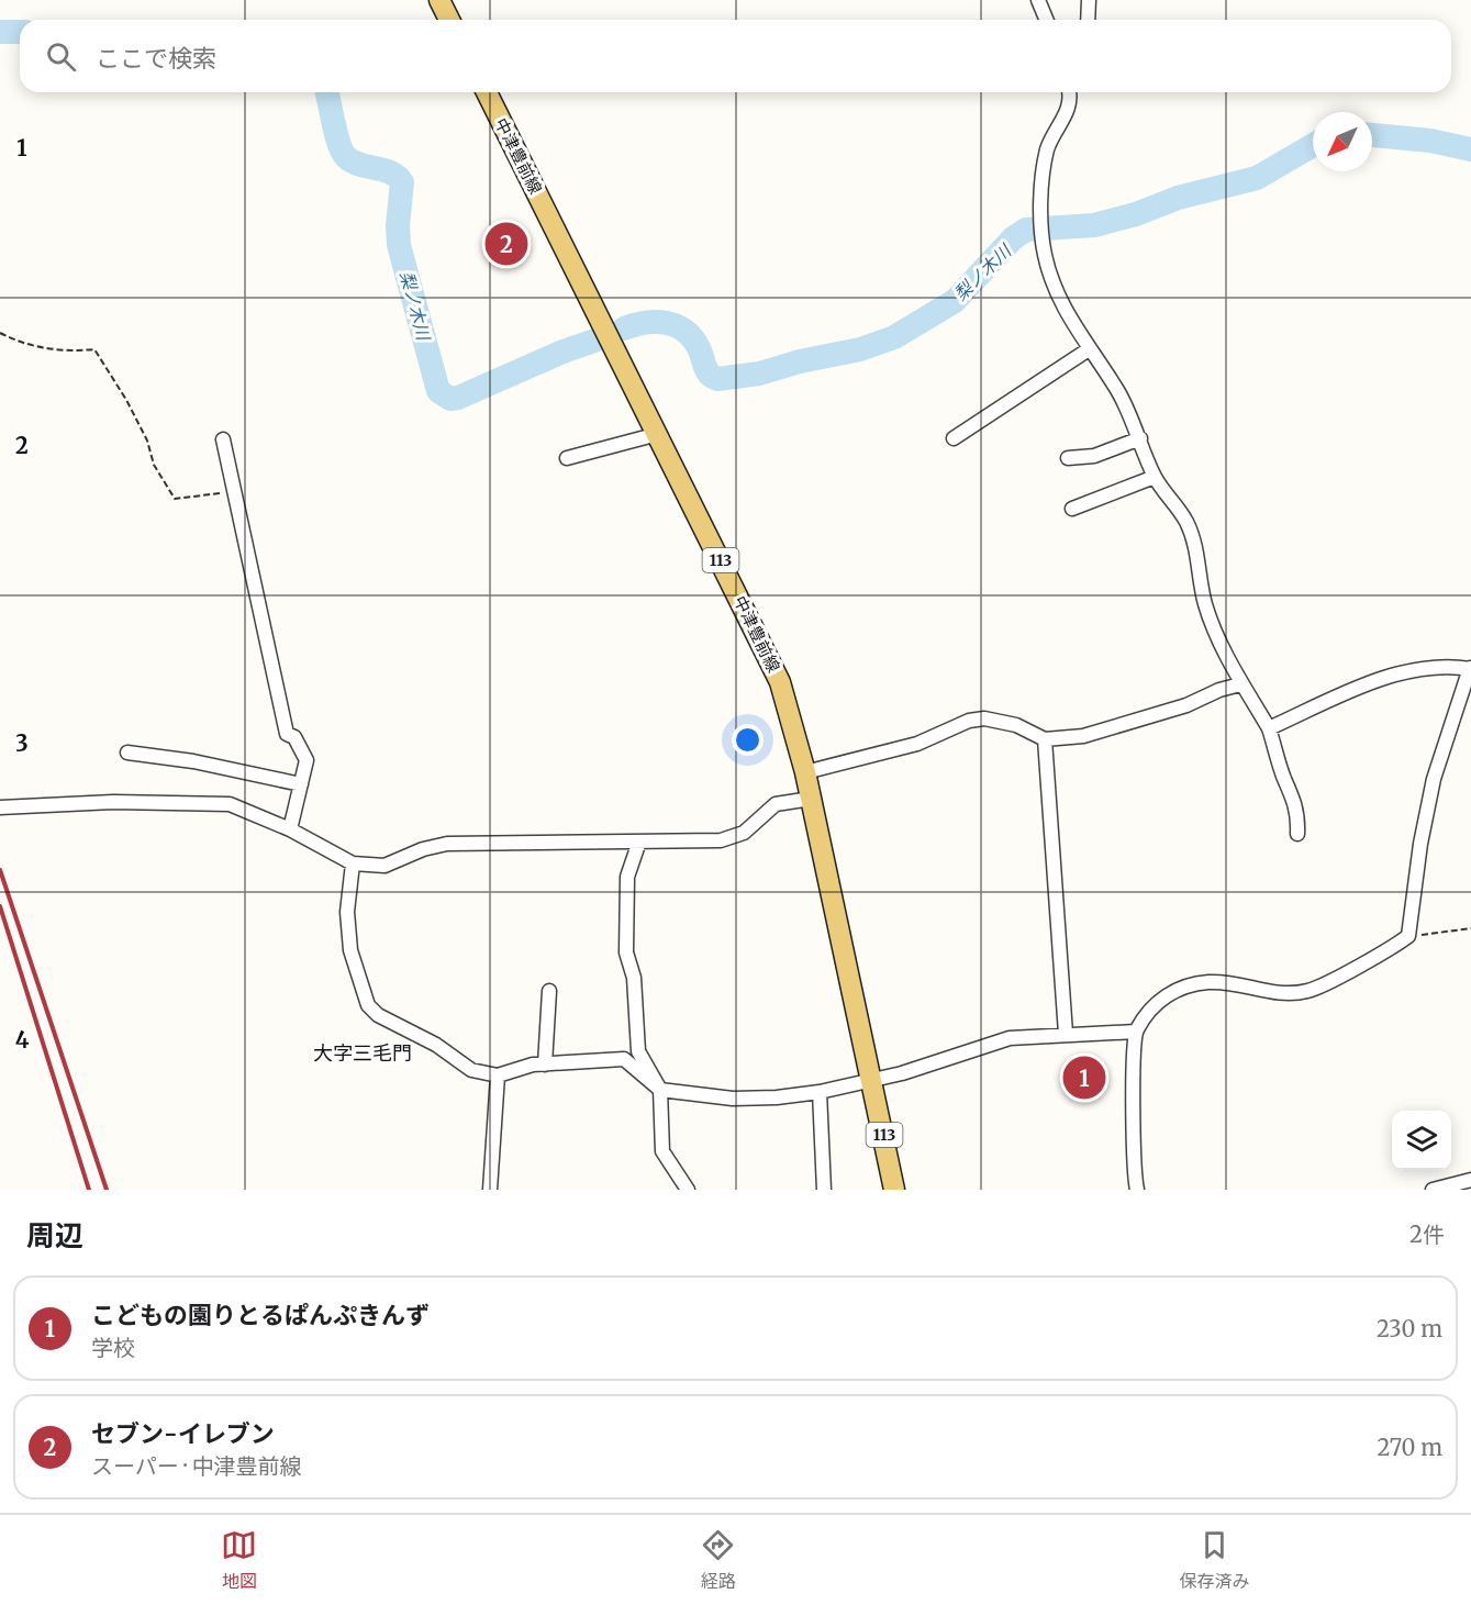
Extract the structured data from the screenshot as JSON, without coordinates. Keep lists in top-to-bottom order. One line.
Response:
{"streets":{"main road":["中津豊前線","113"]},"districts":["大字三毛門"],"water":["梨ノ木川"],"north":"bottom left","page":{"search":"ここで検索","pins":["2","1"],"heading":["周辺","2件"],"list":[{"mark":"1","name":"こどもの園りとるぱんぷきんず","note":"学校","value":"230 m"},{"mark":"2","name":"セブン-イレブン","note":"スーパー · 中津豊前線","value":"270 m"}],"nav":["地図","経路","保存済み"]},"grid":{"rows":["1","2","3","4"]}}
